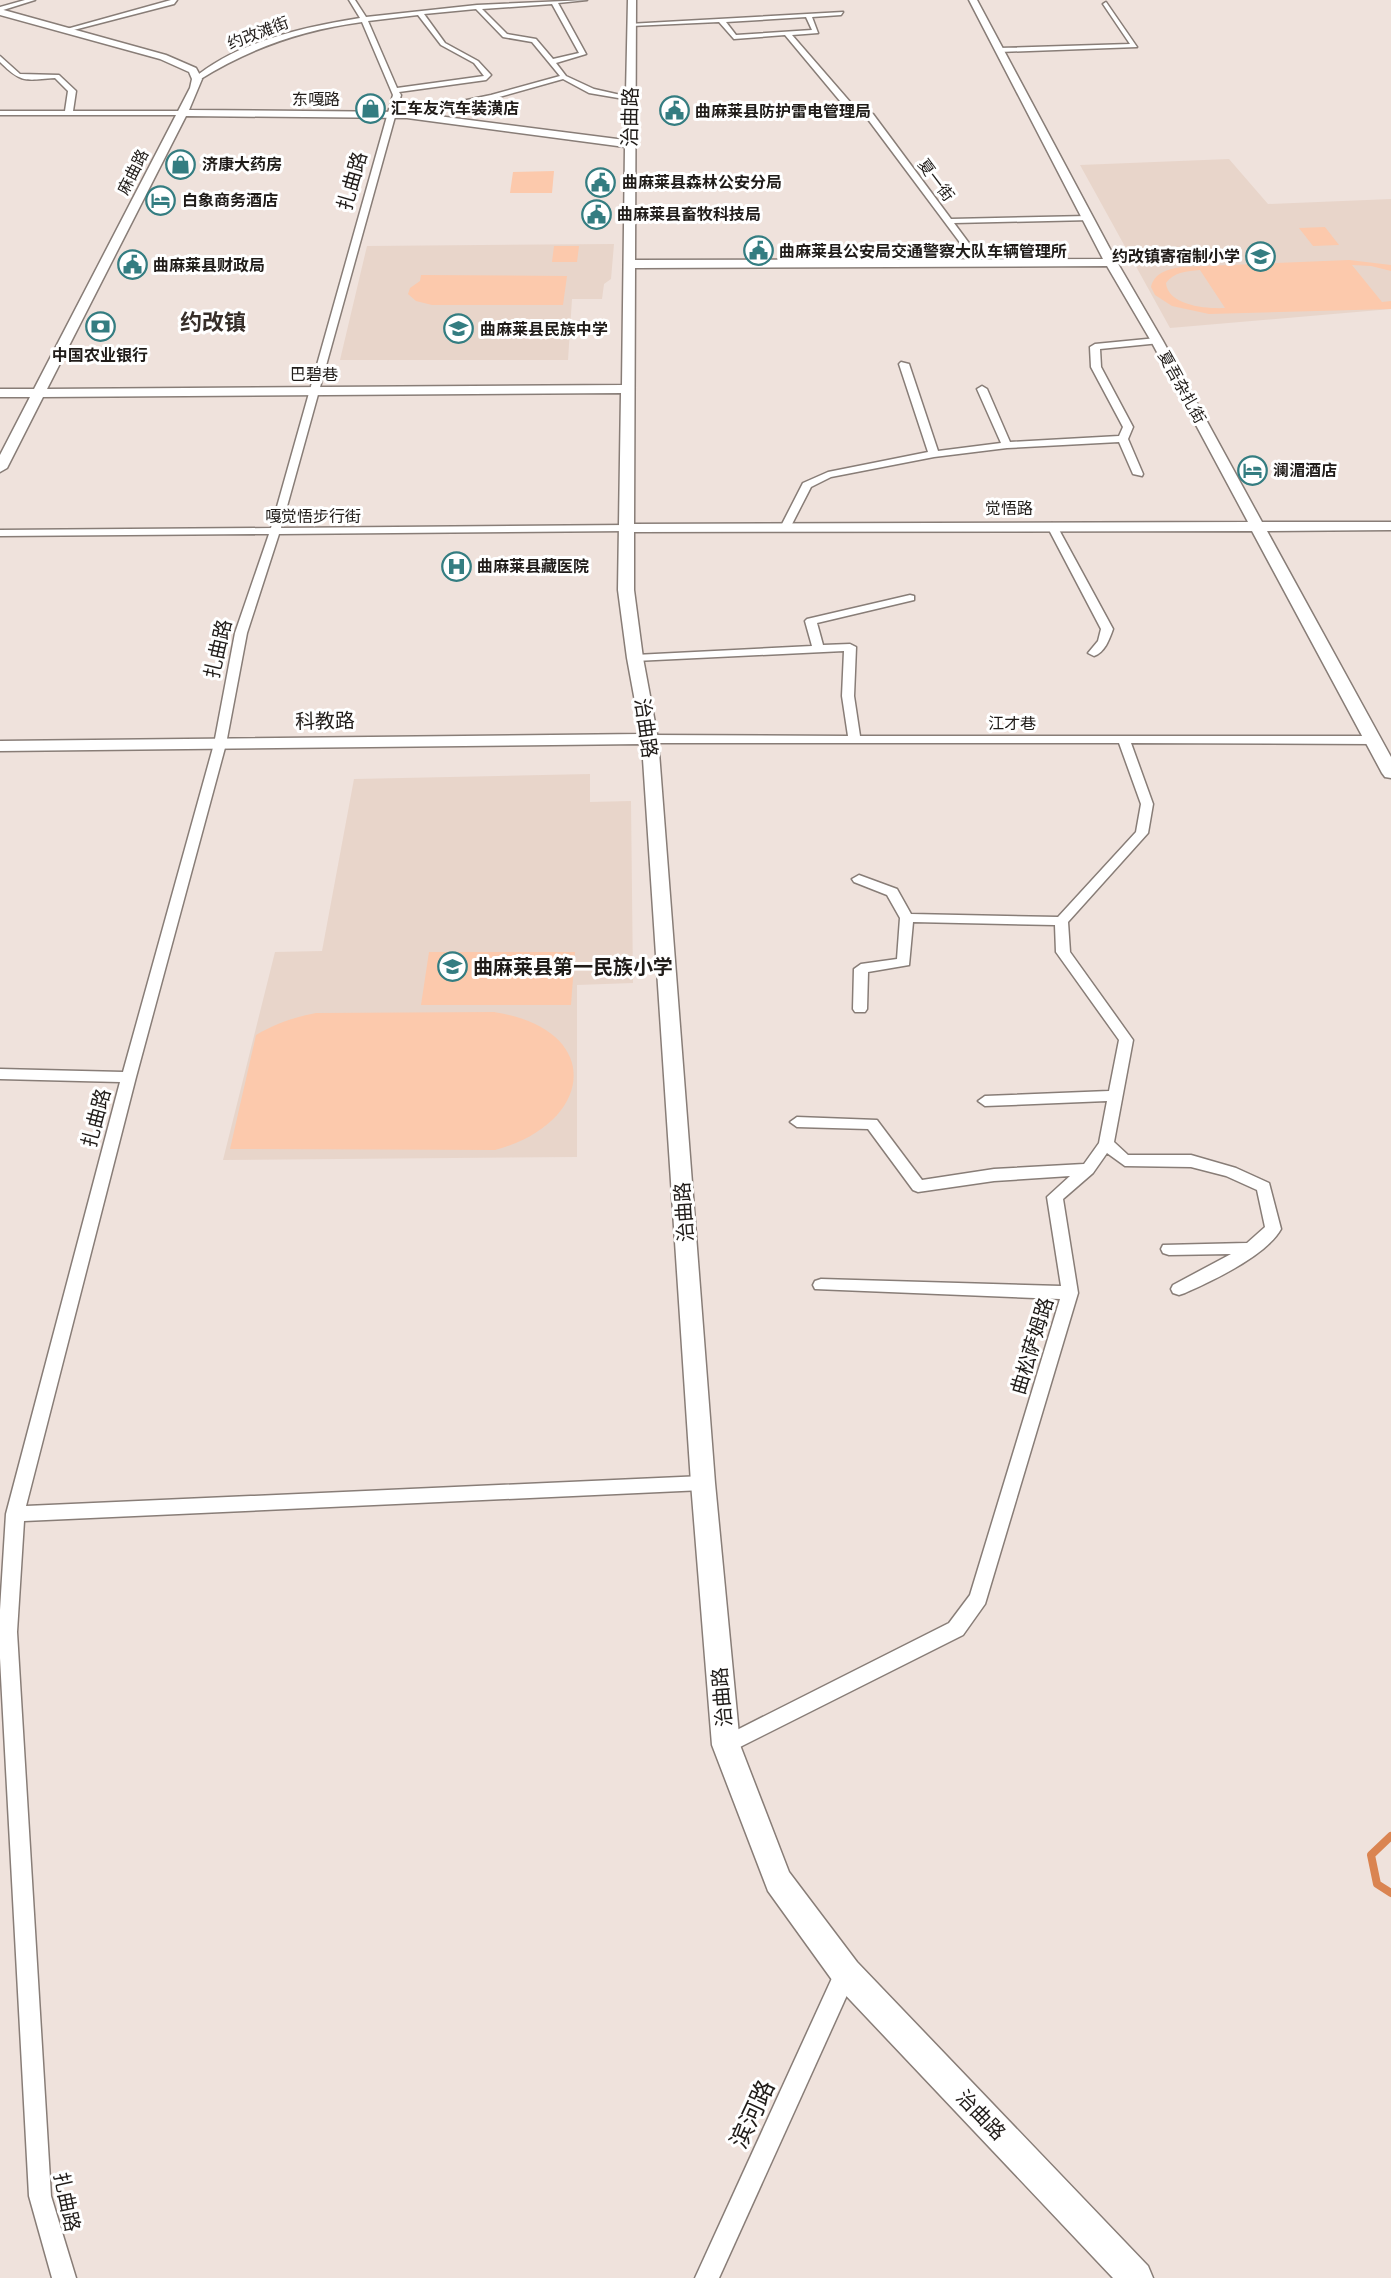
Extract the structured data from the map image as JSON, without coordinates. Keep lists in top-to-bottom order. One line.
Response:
{"streets":{"main road":["东嘎路","治曲路","麻曲路","巴碧巷","夏吾杂扎街","觉悟路","科教路"],"street":["约改滩街","夏一街","扎曲路","嘎觉悟步行街","江才巷","曲松萨姆路","滨河路"]},"crossings":[["约改滩街","麻曲路"],["东嘎路","治曲路"],["东嘎路","麻曲路"],["东嘎路","扎曲路"],["治曲路","巴碧巷"],["治曲路","觉悟路"],["治曲路","嘎觉悟步行街"],["治曲路","科教路"],["治曲路","江才巷"],["治曲路","曲松萨姆路"],["治曲路","滨河路"],["麻曲路","巴碧巷"],["扎曲路","巴碧巷"],["扎曲路","嘎觉悟步行街"],["扎曲路","科教路"],["夏吾杂扎街","觉悟路"],["夏吾杂扎街","江才巷"],["觉悟路","嘎觉悟步行街"],["科教路","江才巷"]],"districts":["约改镇"],"places":{"shop":["汇车友汽车装潢店","济康大药房"],"public building":["曲麻莱县防护雷电管理局","曲麻莱县森林公安分局","曲麻莱县畜牧科技局","曲麻莱县公安局交通警察大队车辆管理所","曲麻莱县财政局"],"hotel":["白象商务酒店","澜湄酒店"],"school or university":["约改镇寄宿制小学","曲麻莱县民族中学","曲麻莱县第一民族小学"],"bank":["中国农业银行"],"hospital":["曲麻莱县藏医院"]}}
